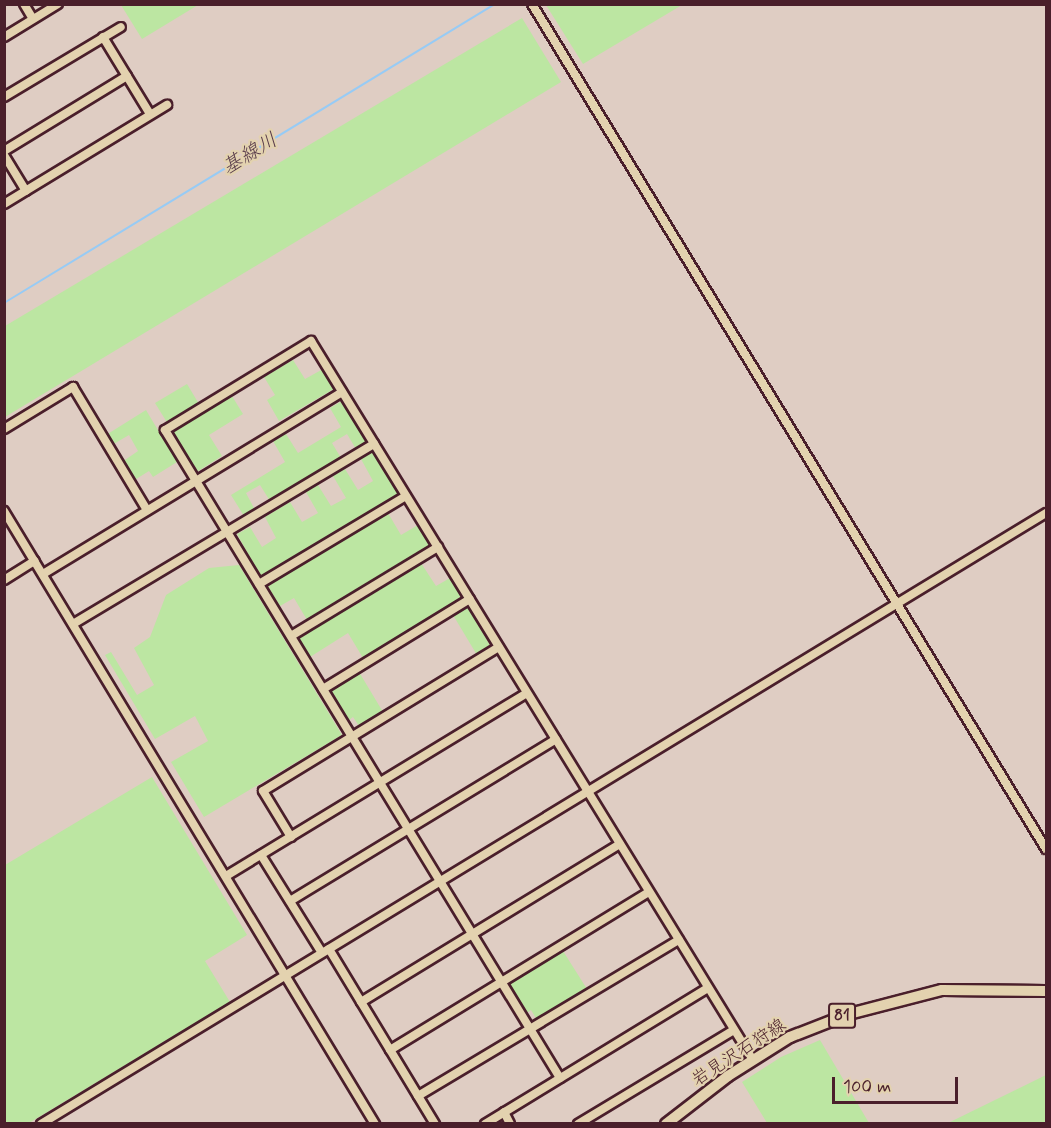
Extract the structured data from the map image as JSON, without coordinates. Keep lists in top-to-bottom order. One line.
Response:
{"streets":{"main road":["81","岩見沢石狩線"]},"water":["基線川"],"scale_bar":"100 m"}
